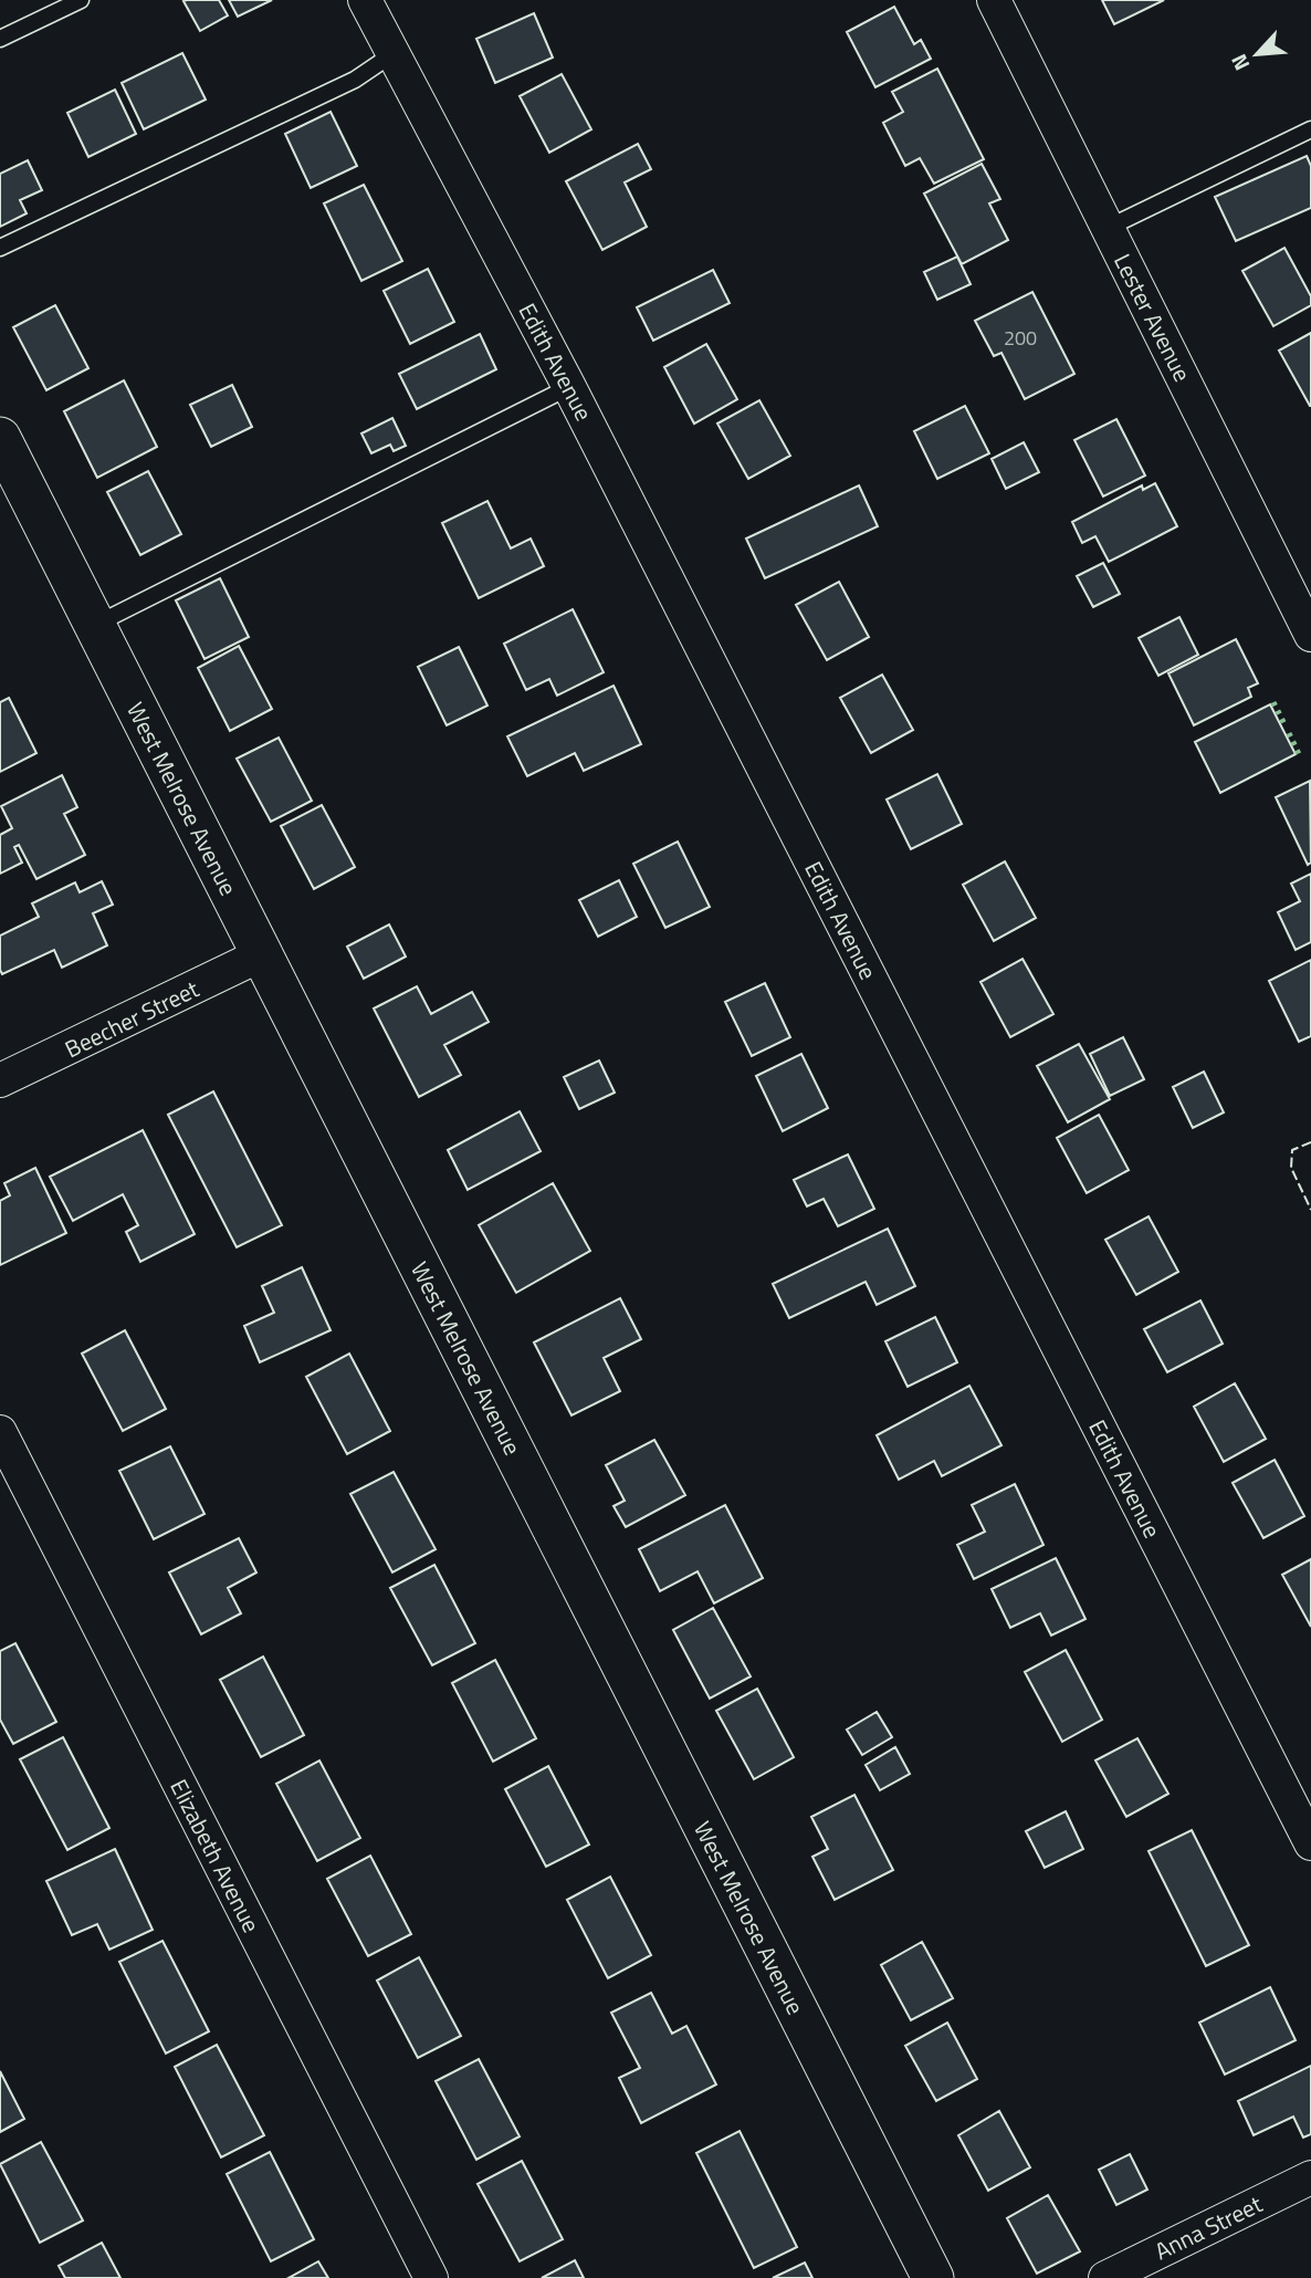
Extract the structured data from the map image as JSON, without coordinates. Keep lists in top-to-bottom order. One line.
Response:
{"streets":{"street":["Lester Avenue","Edith Avenue","West Melrose Avenue","Beecher Street","Elizabeth Avenue","Anna Street"]},"crossings":[["West Melrose Avenue","Beecher Street"]],"house_numbers":["200"],"north":"bottom left"}
